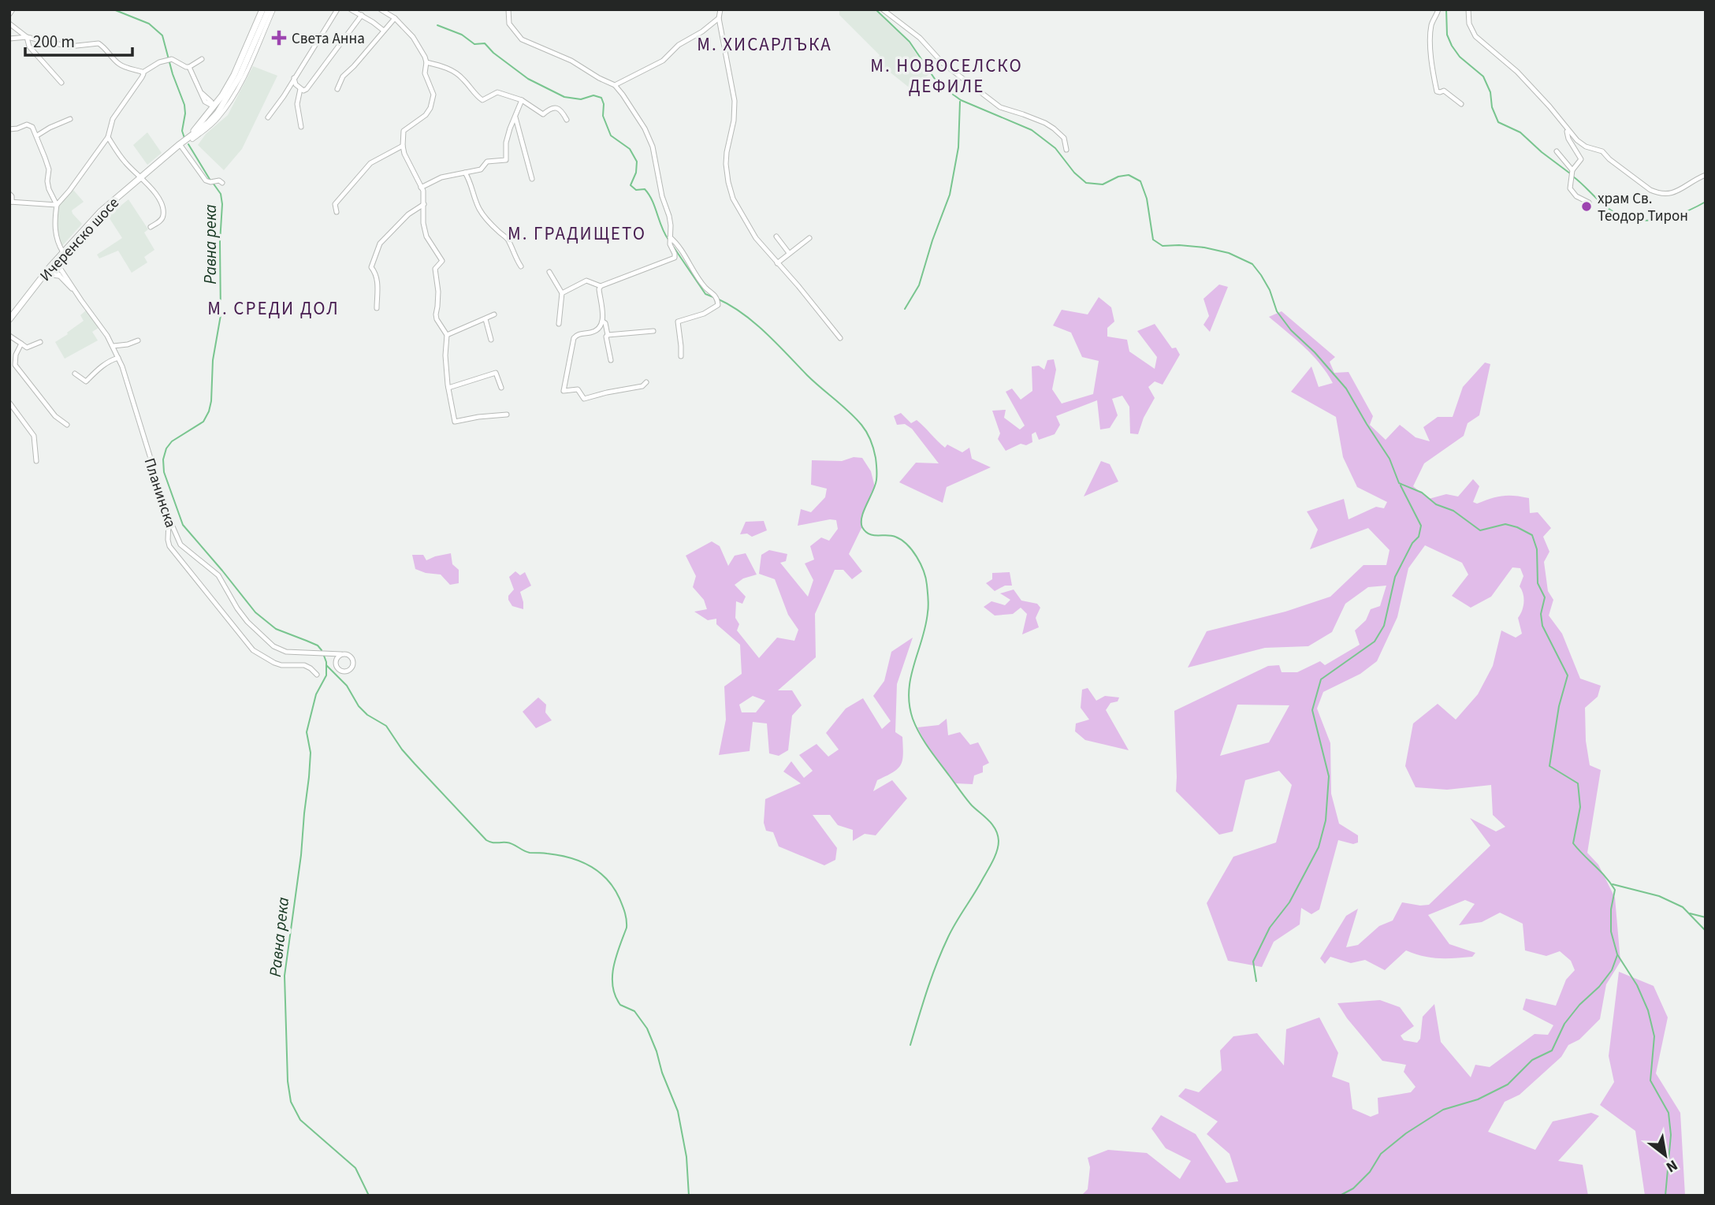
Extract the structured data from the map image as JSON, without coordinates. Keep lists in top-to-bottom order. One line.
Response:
{"streets":{"street":["Ичеренско шосе","Планинска"]},"districts":["М. ХИСАРЛЪКА","М. НОВОСЕЛСКО ДЕФИЛЕ","М. ГРАДИЩЕТО","М. СРЕДИ ДОЛ"],"water":["Равна река"],"places":{"health":["Света Анна"],"other":["храм Св. Теодор Тирон"]},"scale_bar":"200 m","north":"bottom right"}
